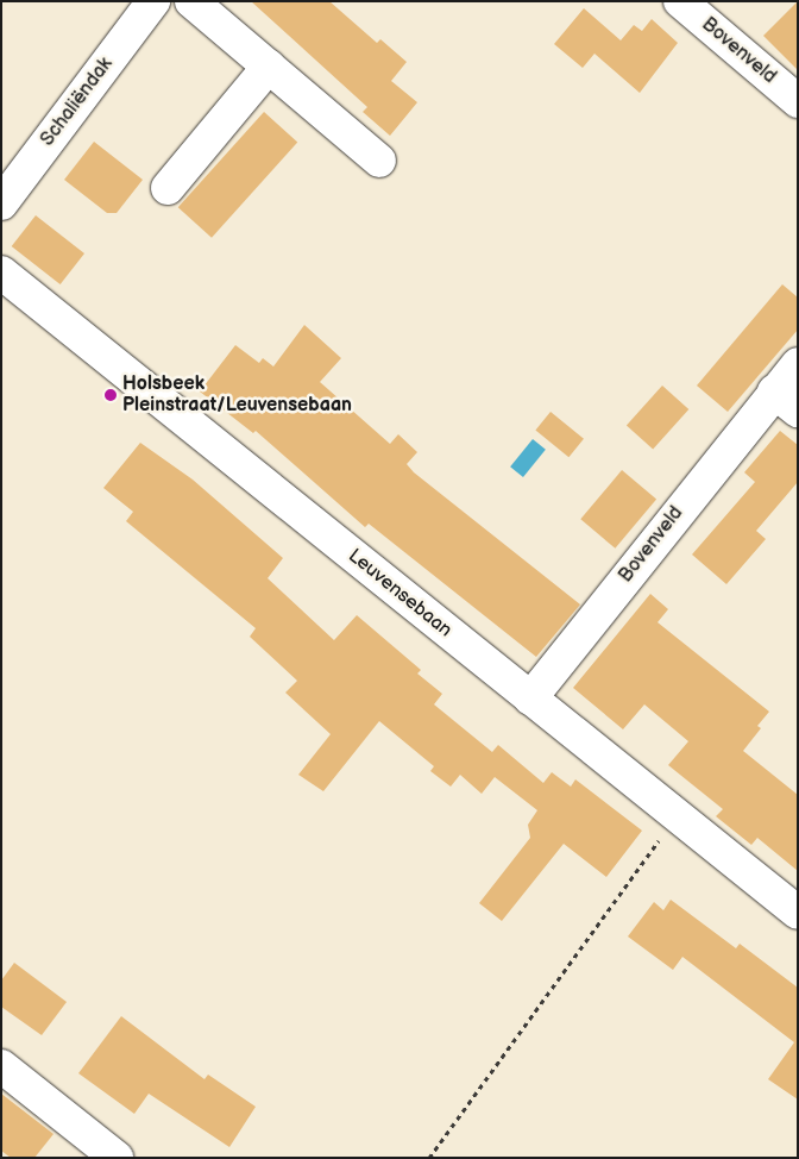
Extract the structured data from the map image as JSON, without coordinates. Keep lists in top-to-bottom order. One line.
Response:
{"streets":{"street":["Bovenveld","Schaliëndak","Leuvensebaan"]},"crossings":[["Bovenveld","Leuvensebaan"]],"places":["Holsbeek Pleinstraat/Leuvensebaan"]}
